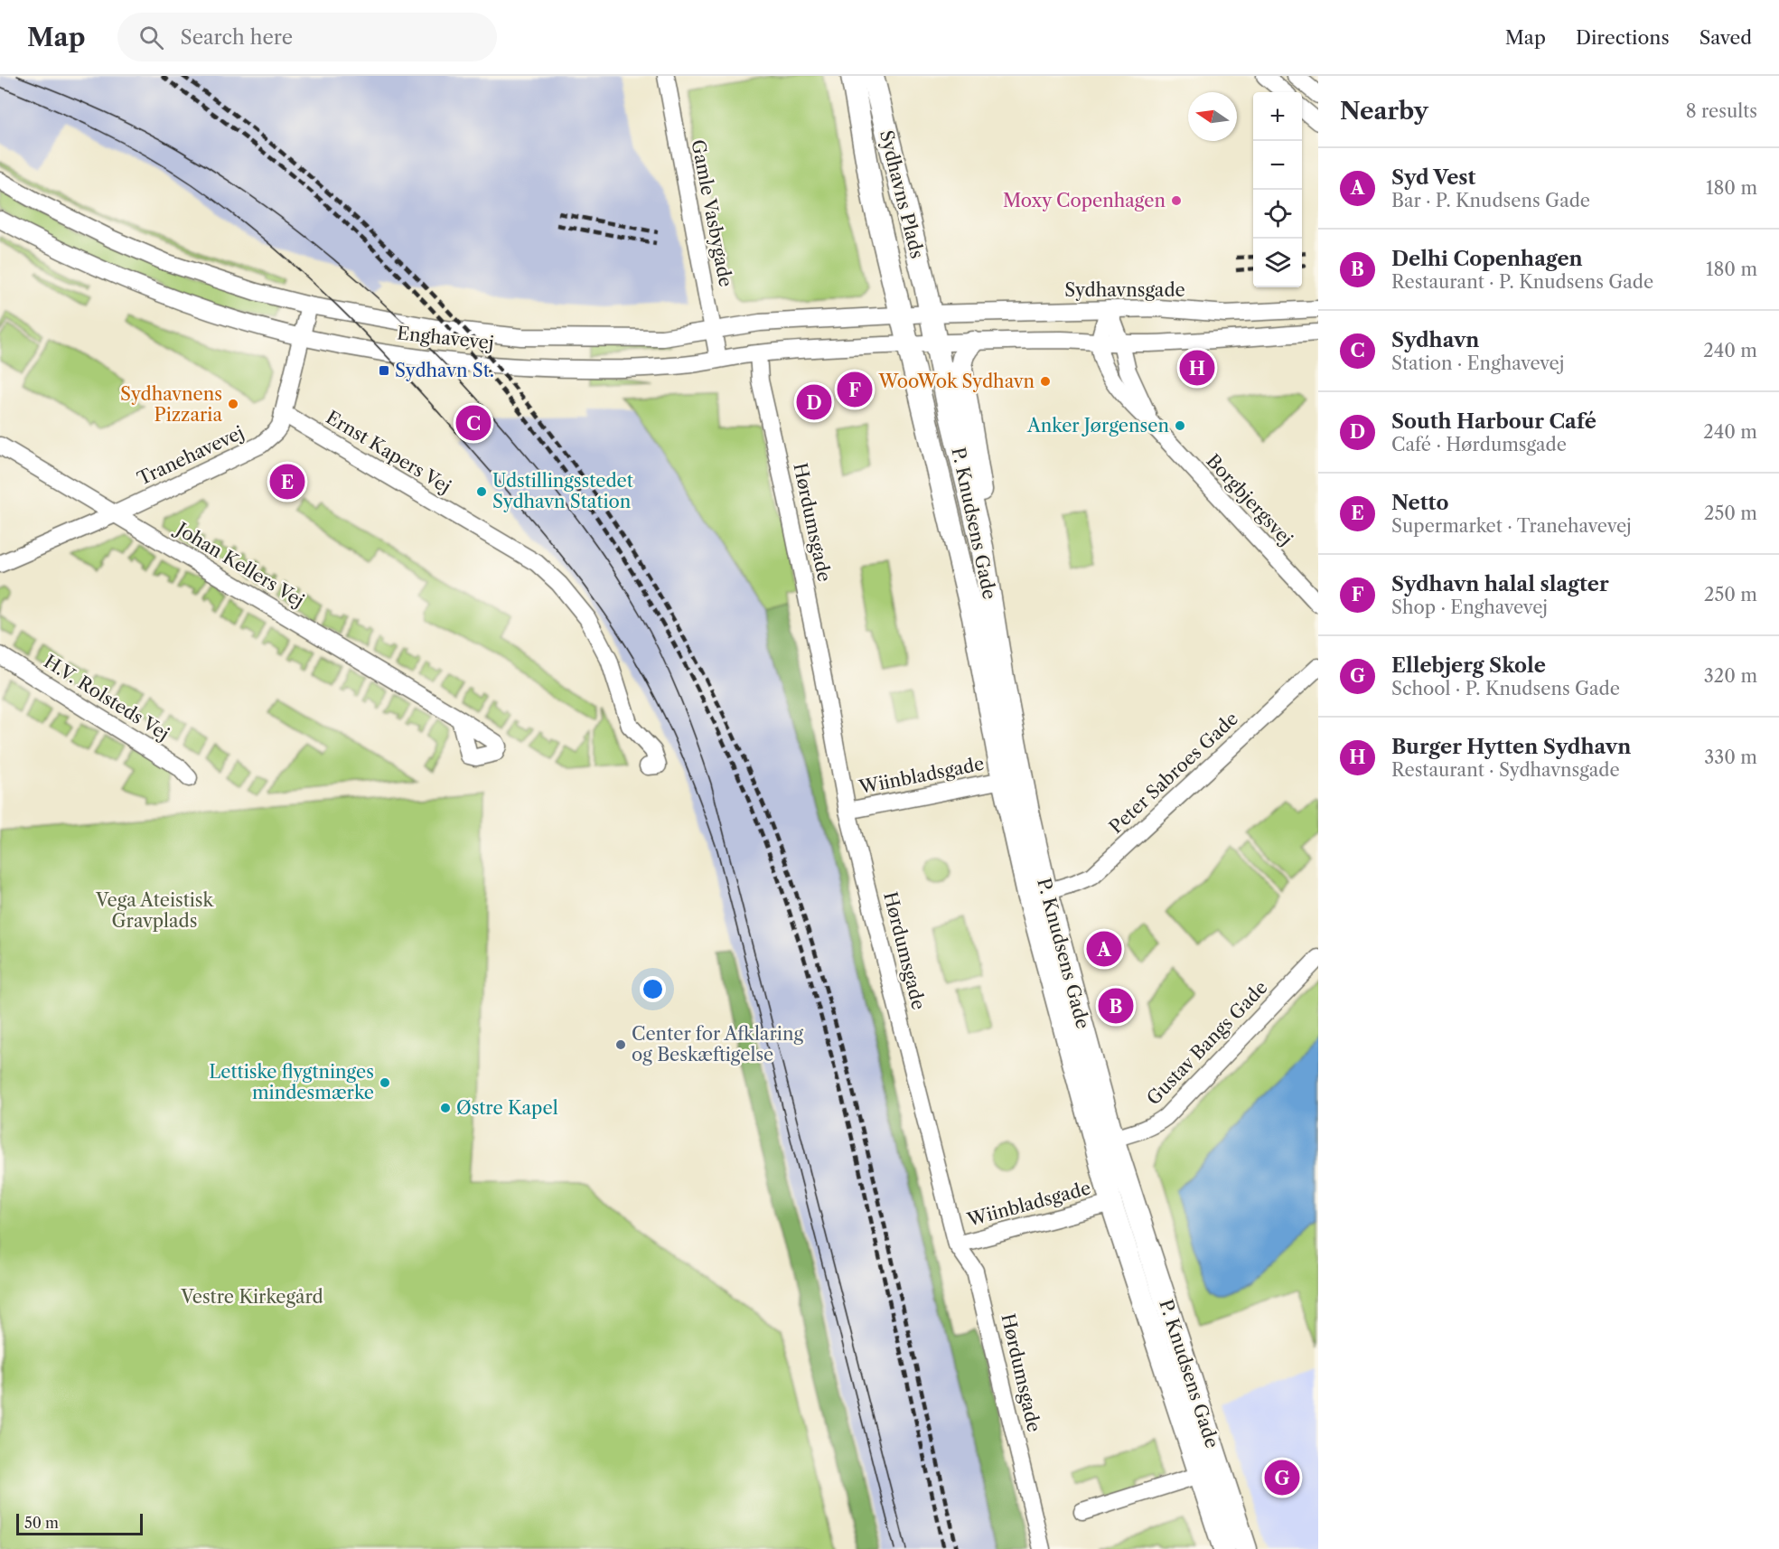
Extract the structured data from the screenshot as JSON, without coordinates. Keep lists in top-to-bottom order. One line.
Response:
{"streets":{"main road":["Sydhavns Plads","P. Knudsens Gade"],"street":["Gamle Vasbygade","Sydhavnsgade","Enghavevej","Ernst Kapers Vej","Tranehavevej","Borgbjergsvej","Hørdumsgade","Johan Kellers Vej","H.V. Rolsteds Vej","Peter Sabroes Gade","Wiinbladsgade","Gustav Bangs Gade"]},"crossings":[["Sydhavns Plads","Sydhavnsgade"],["Sydhavns Plads","Enghavevej"],["Sydhavns Plads","P. Knudsens Gade"],["Gamle Vasbygade","Enghavevej"],["Sydhavnsgade","Enghavevej"],["Sydhavnsgade","Borgbjergsvej"],["Enghavevej","Tranehavevej"],["Enghavevej","Hørdumsgade"],["Enghavevej","P. Knudsens Gade"],["Ernst Kapers Vej","Tranehavevej"],["Tranehavevej","Johan Kellers Vej"],["Hørdumsgade","Wiinbladsgade"],["P. Knudsens Gade","Peter Sabroes Gade"],["P. Knudsens Gade","Wiinbladsgade"],["P. Knudsens Gade","Gustav Bangs Gade"]],"parks":["Vega Ateistisk Gravplads","Vestre Kirkegård"],"places":{"other":["Moxy Copenhagen","WooWok Sydhavn","Sydhavnens Pizzaria","Anker Jørgensen","Udstillingsstedet Sydhavn Station","Center for Afklaring og Beskæftigelse","Lettiske flygtninges mindesmærke","Østre Kapel"],"transit":["Sydhavn St."]},"scale_bar":"50 m","north":"left","page":{"header":"Map","search":"Search here","nav":["Map","Directions","Saved"],"heading":["Nearby","8 results"],"map_buttons":["+","−"],"list":[{"mark":"A","name":"Syd Vest","note":"Bar · P. Knudsens Gade","value":"180 m"},{"mark":"B","name":"Delhi Copenhagen","note":"Restaurant · P. Knudsens Gade","value":"180 m"},{"mark":"C","name":"Sydhavn","note":"Station · Enghavevej","value":"240 m"},{"mark":"D","name":"South Harbour Café","note":"Café · Hørdumsgade","value":"240 m"},{"mark":"E","name":"Netto","note":"Supermarket · Tranehavevej","value":"250 m"},{"mark":"F","name":"Sydhavn halal slagter","note":"Shop · Enghavevej","value":"250 m"},{"mark":"G","name":"Ellebjerg Skole","note":"School · P. Knudsens Gade","value":"320 m"},{"mark":"H","name":"Burger Hytten Sydhavn","note":"Restaurant · Sydhavnsgade","value":"330 m"}],"pins":["H","F","D","C","E","A","B","G"],"scale":"50 m"}}
